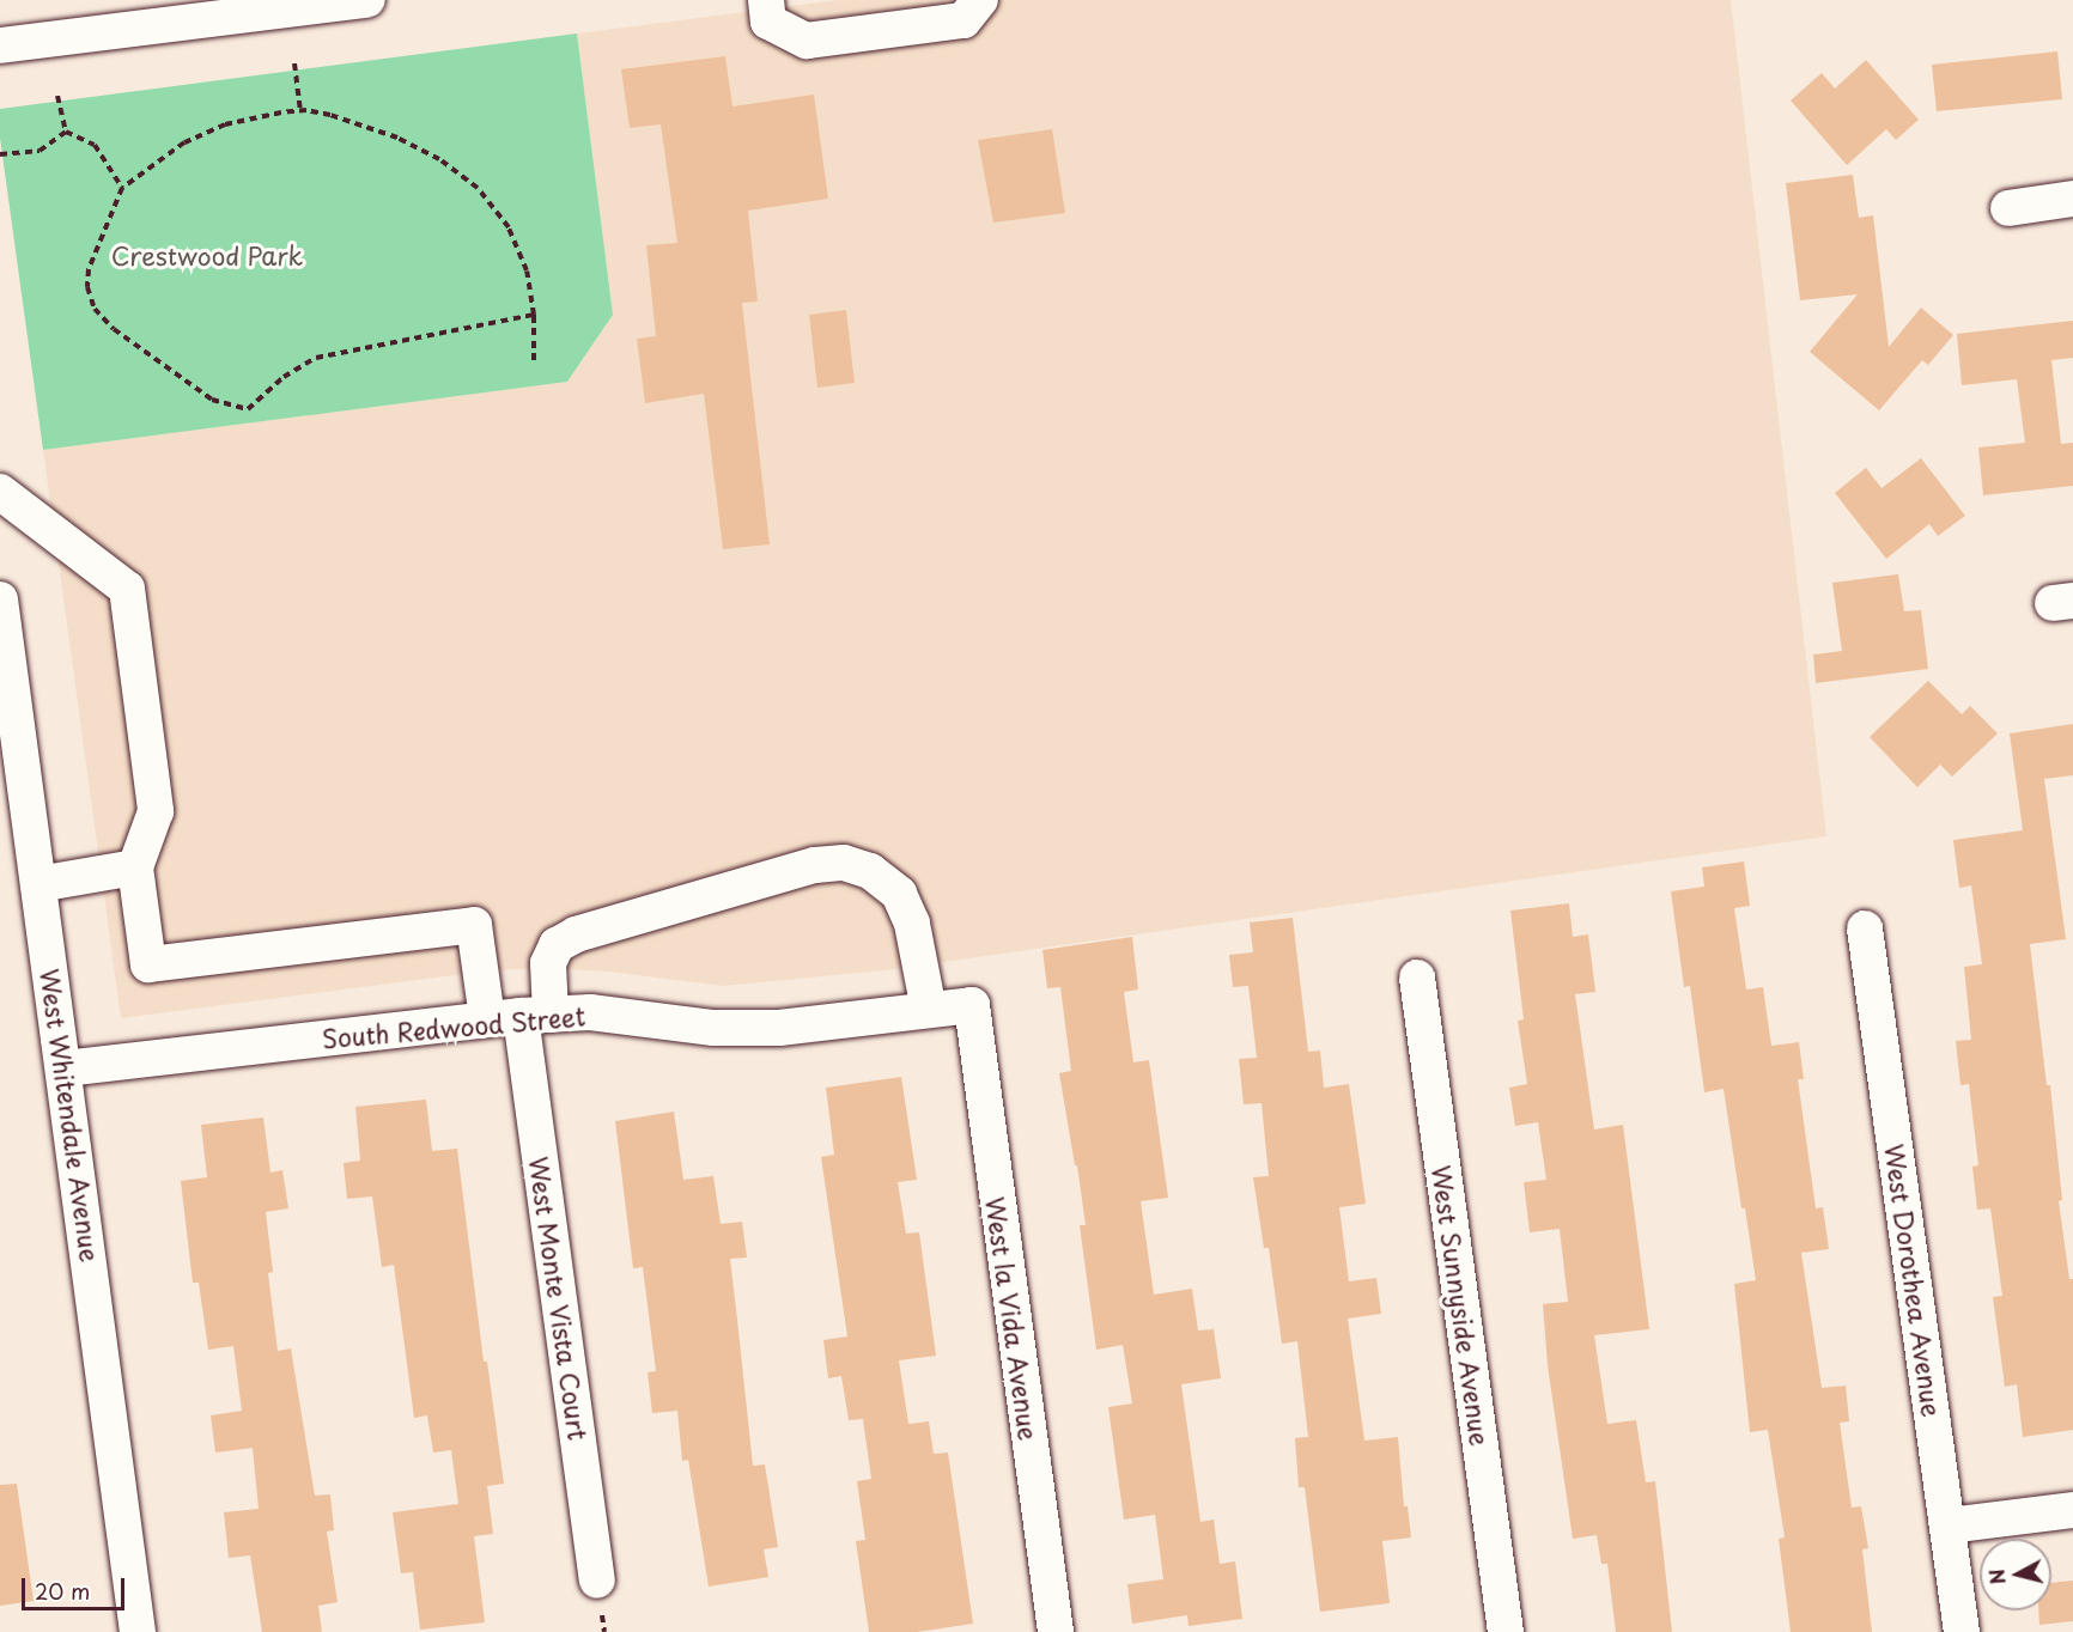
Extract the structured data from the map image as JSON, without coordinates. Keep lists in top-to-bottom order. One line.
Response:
{"streets":{"street":["South Redwood Street","West Whitendale Avenue","West Dorothea Avenue","West Monte Vista Court","West Sunnyside Avenue","West la Vida Avenue"]},"crossings":[["South Redwood Street","West Whitendale Avenue"],["South Redwood Street","West Monte Vista Court"],["South Redwood Street","West la Vida Avenue"]],"parks":["Crestwood Park"],"scale_bar":"20 m","north":"left"}
